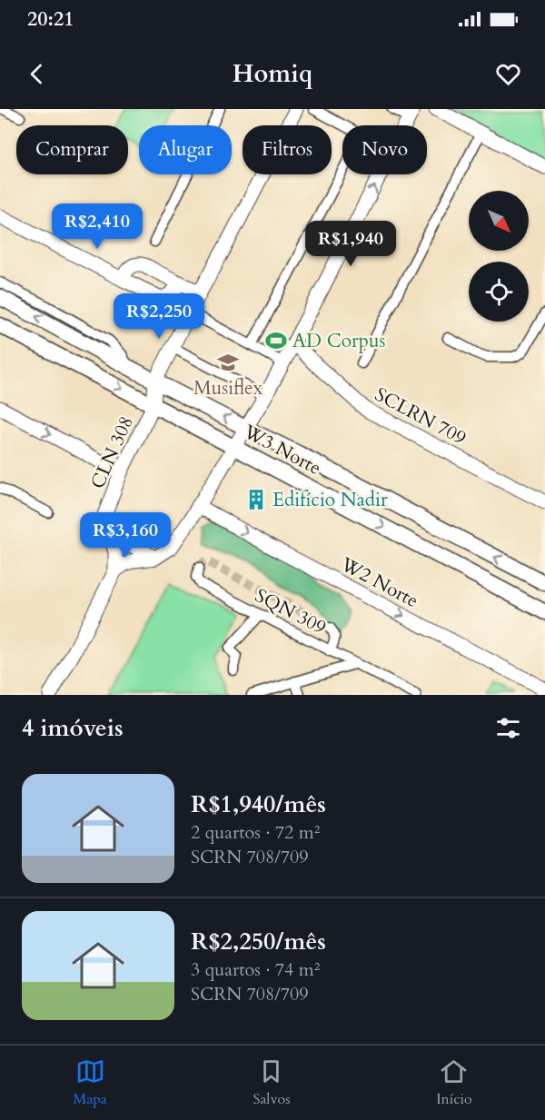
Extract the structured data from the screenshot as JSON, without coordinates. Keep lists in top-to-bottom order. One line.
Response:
{"streets":{"main road":["W3 Norte"],"street":["SCLRN 709","CLN 308","W2 Norte","SQN 309"]},"crossings":[["W3 Norte","CLN 308"]],"one_way":["W2 Norte"],"places":{"sports":["AD Corpus"],"school or university":["Musiflex"],"building":["Edifício Nadir"]},"north":"bottom right","page":{"status":"20:21","header":"Homiq","chip":["Comprar","Alugar","Filtros","Novo"],"price":["R$2,410","R$1,940","R$2,250","R$3,160"],"heading":"4 imóveis","list":[{"name":"R$1,940/mês","note":"2 quartos · 72 m² · SCRN 708/709"},{"name":"R$2,250/mês","note":"3 quartos · 74 m² · SCRN 708/709"}],"tabs":["Mapa","Salvos","Início"]}}
